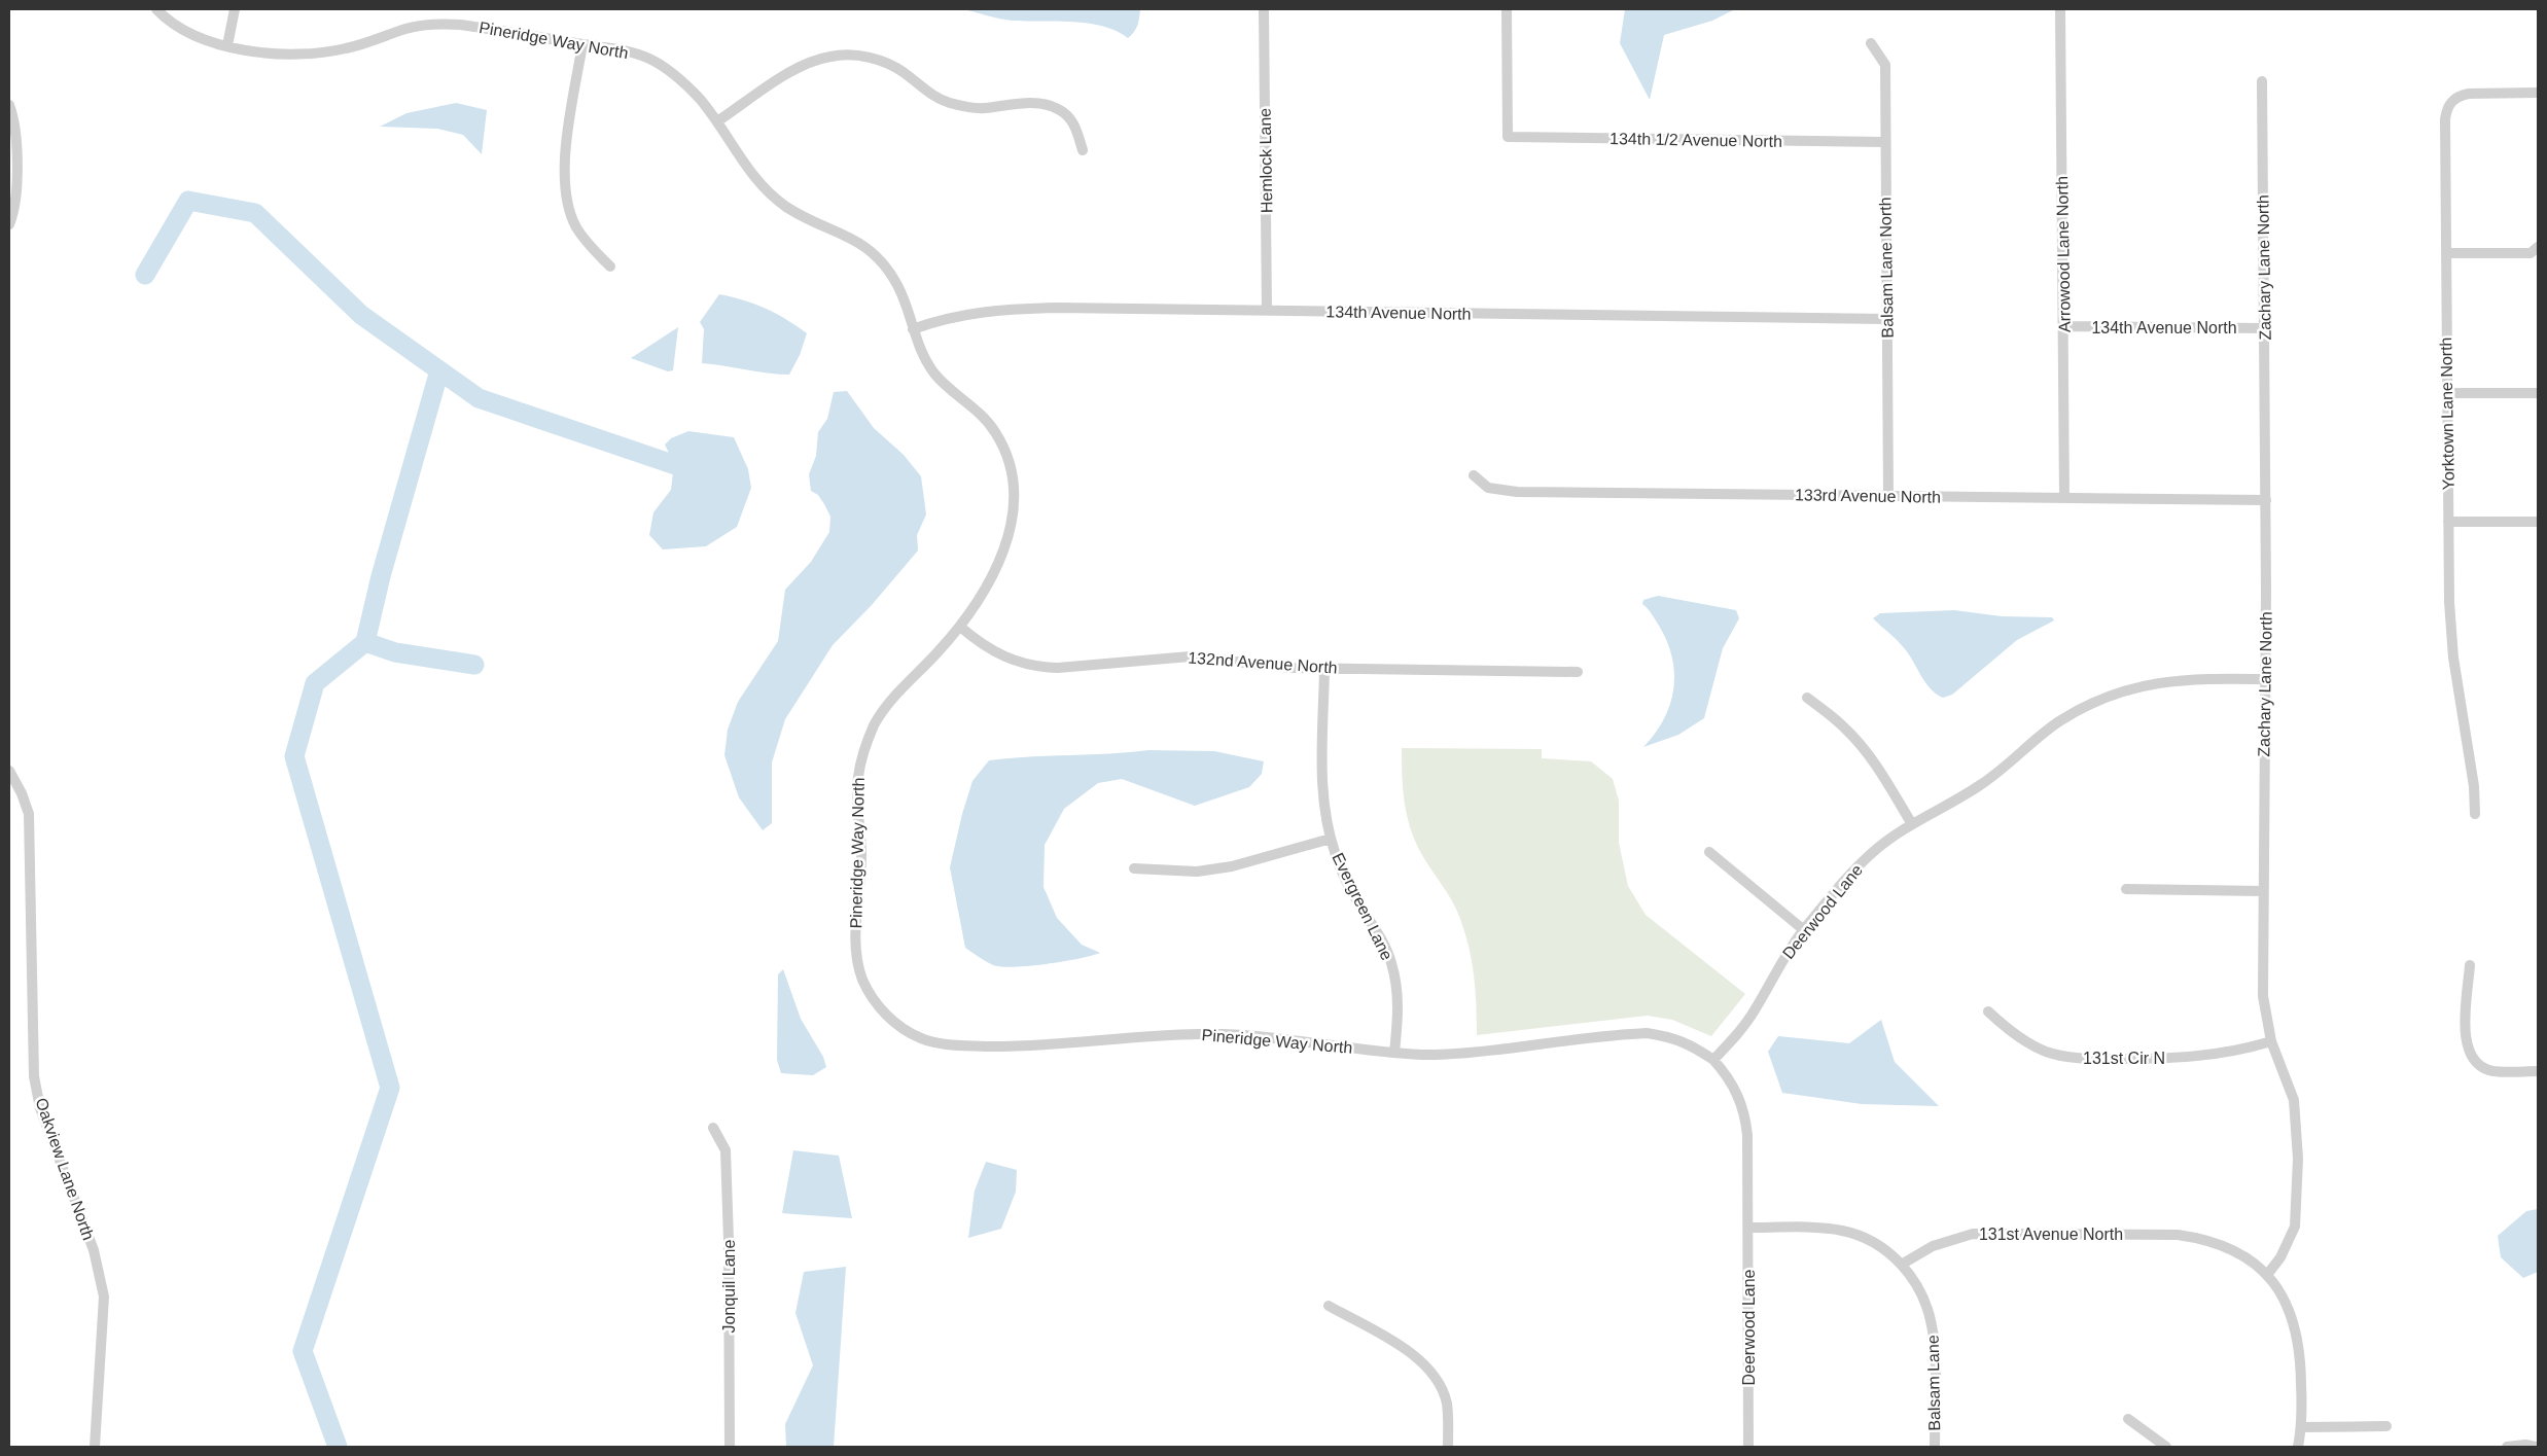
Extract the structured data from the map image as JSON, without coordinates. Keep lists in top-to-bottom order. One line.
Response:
{"streets":{"street":["Pineridge Way North","134th 1/2 Avenue North","Hemlock Lane","Arrowood Lane North","Balsam Lane North","Zachary Lane North","134th Avenue North","Yorktown Lane North","133rd Avenue North","132nd Avenue North","Evergreen Lane","Deerwood Lane","131st Cir N","Oakview Lane North","131st Avenue North","Jonquil Lane","Balsam Lane"]},"crossings":[["Pineridge Way North","134th Avenue North"],["Pineridge Way North","132nd Avenue North"],["Pineridge Way North","Evergreen Lane"],["Pineridge Way North","Deerwood Lane"],["134th 1/2 Avenue North","Balsam Lane North"],["Hemlock Lane","134th Avenue North"],["Arrowood Lane North","134th Avenue North"],["Arrowood Lane North","133rd Avenue North"],["Balsam Lane North","134th Avenue North"],["Balsam Lane North","133rd Avenue North"],["Zachary Lane North","134th Avenue North"],["Zachary Lane North","133rd Avenue North"],["Zachary Lane North","Deerwood Lane"],["Zachary Lane North","131st Cir N"],["Zachary Lane North","131st Avenue North"],["132nd Avenue North","Evergreen Lane"],["131st Avenue North","Balsam Lane"]]}
